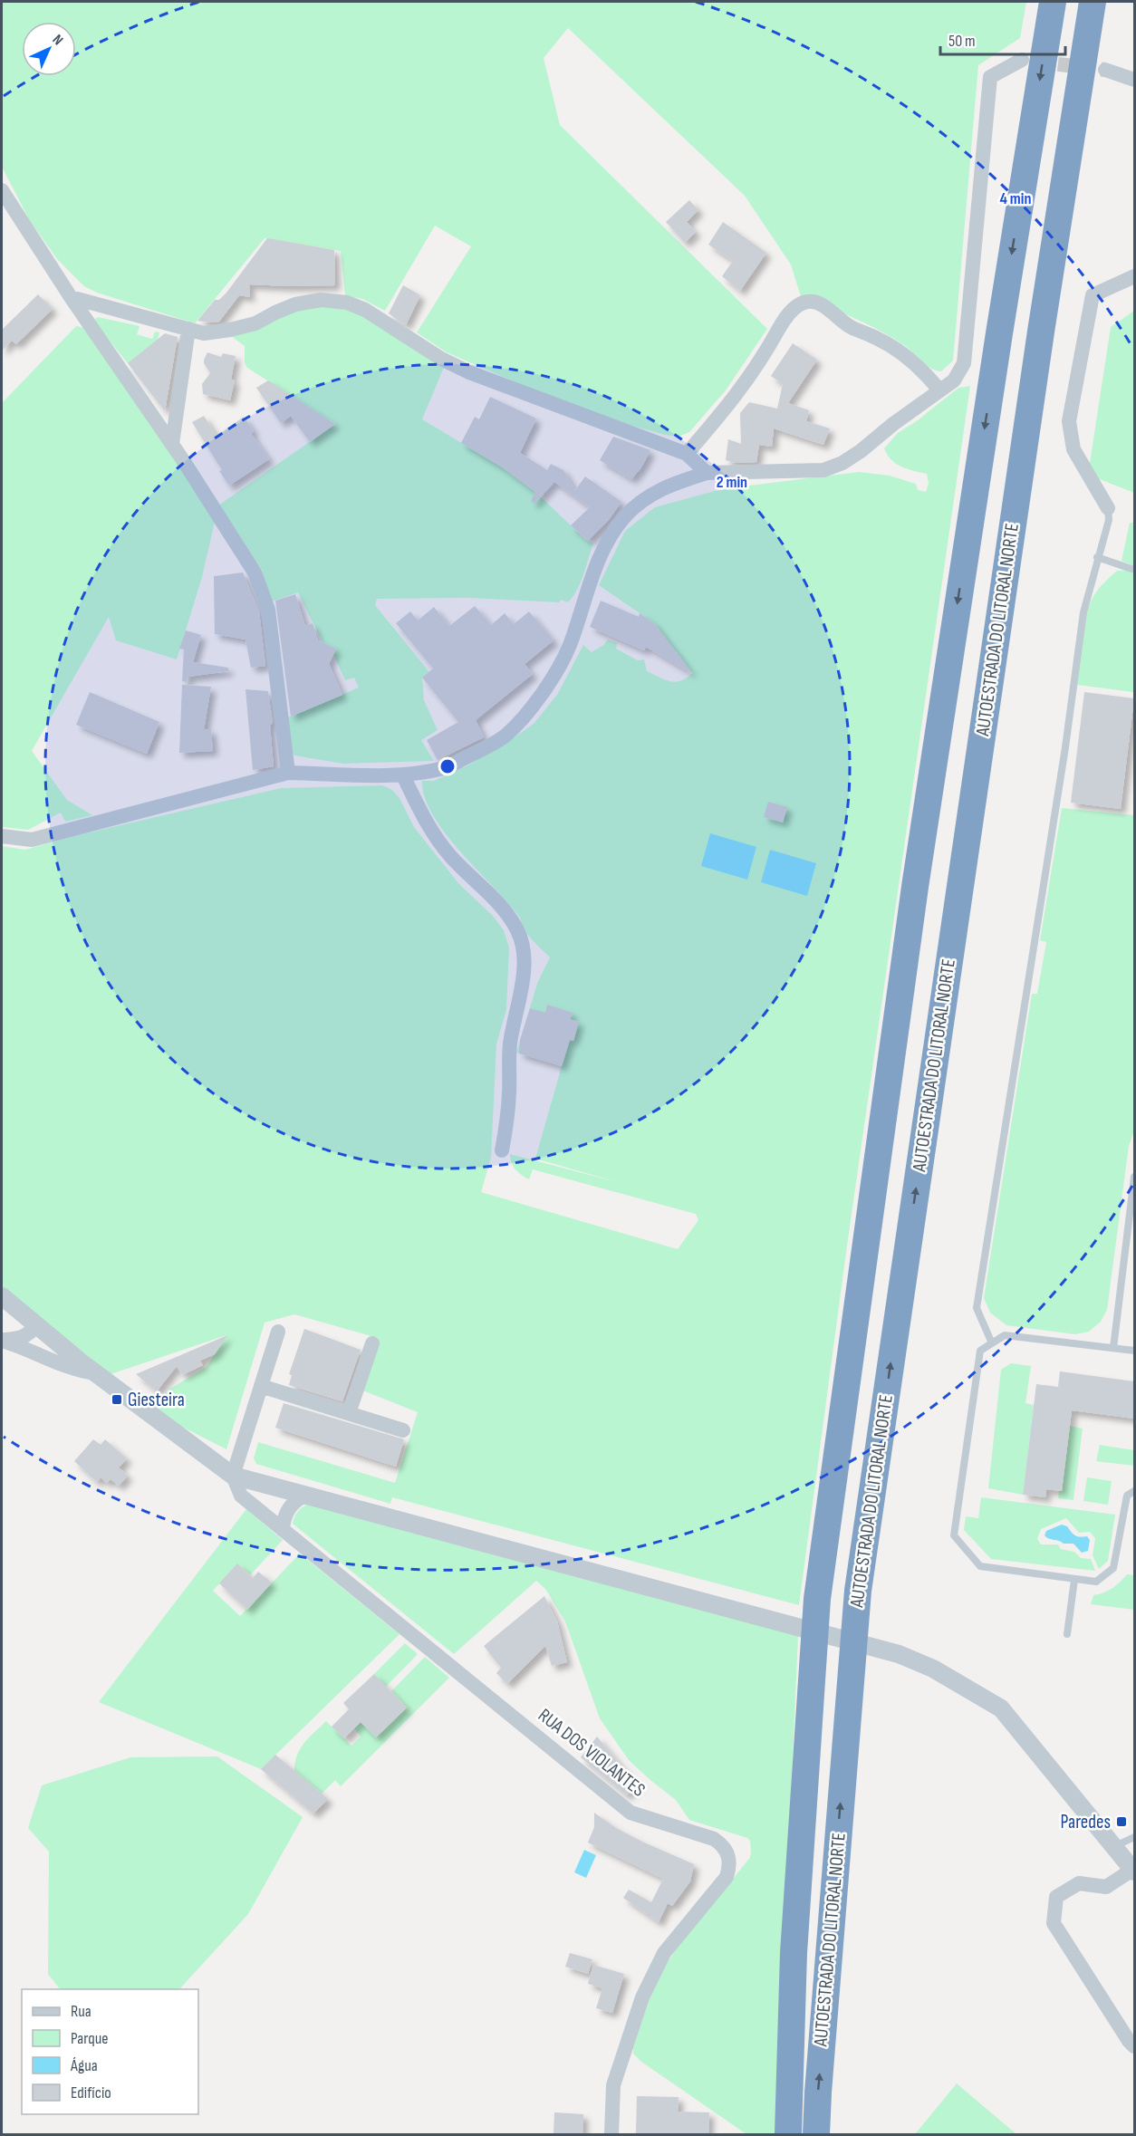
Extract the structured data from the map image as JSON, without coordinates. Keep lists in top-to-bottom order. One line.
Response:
{"streets":{"highway":["AUTOESTRADA DO LITORAL NORTE"],"street":["RUA DOS VIOLANTES"]},"places":{"transit":["Giesteira","Paredes"]},"legend":["Rua","Parque","Água","Edifício"],"scale_bar":"50 m","north":"top right","rings":["4 min","2 min"]}
